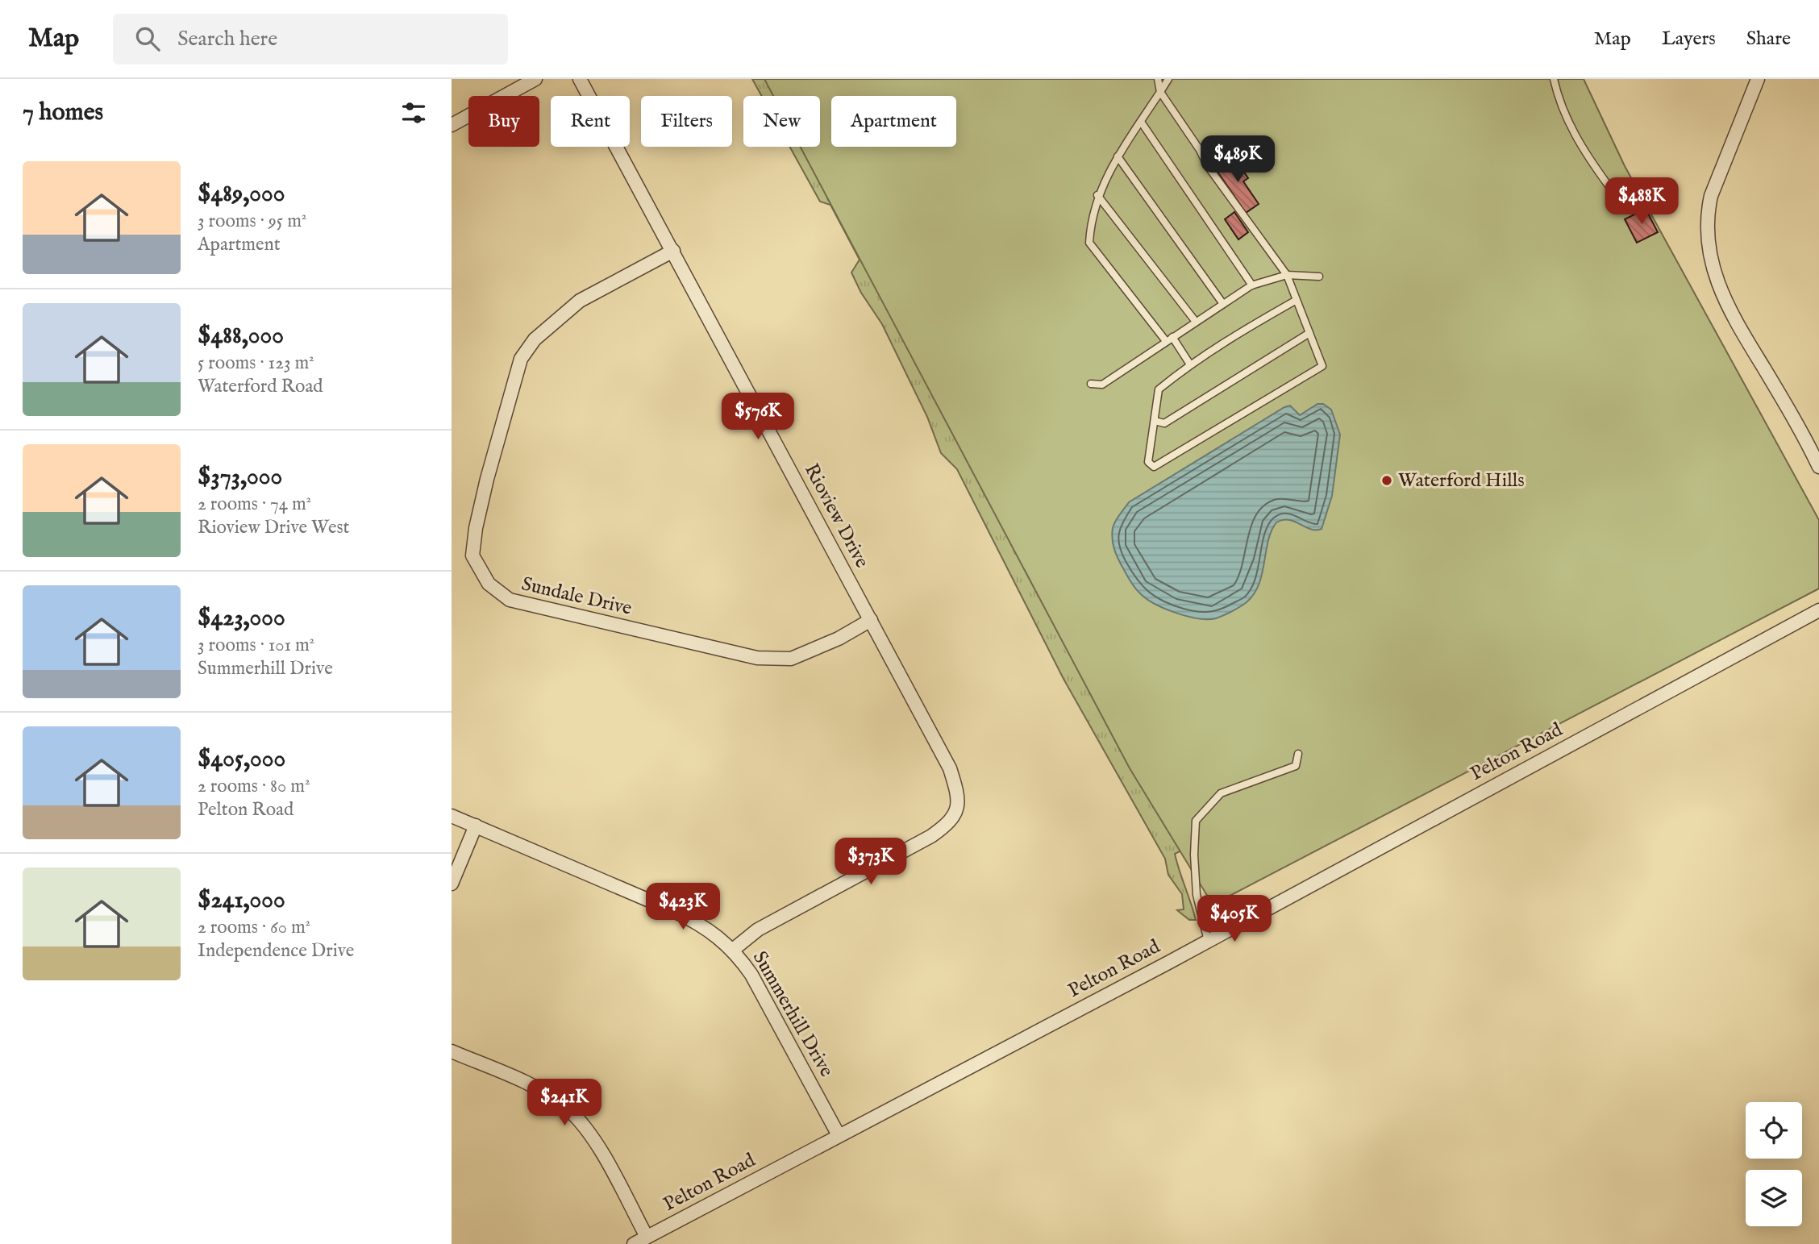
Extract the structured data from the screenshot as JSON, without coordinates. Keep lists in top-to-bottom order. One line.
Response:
{"streets":{"street":["Rioview Drive","Sundale Drive","Pelton Road","Summerhill Drive"]},"crossings":[["Rioview Drive","Sundale Drive"],["Rioview Drive","Summerhill Drive"],["Pelton Road","Summerhill Drive"]],"places":["Waterford Hills"],"page":{"header":"Map","search":"Search here","nav":["Map","Layers","Share"],"heading":"7 homes","chip":["Buy","Rent","Filters","New","Apartment"],"price":["$489K","$488K","$576K","$373K","$423K","$405K","$241K"],"list":[{"name":"$489,000","note":"3 rooms · 95 m² · Apartment"},{"name":"$488,000","note":"5 rooms · 123 m² · Waterford Road"},{"name":"$373,000","note":"2 rooms · 74 m² · Rioview Drive West"},{"name":"$423,000","note":"3 rooms · 101 m² · Summerhill Drive"},{"name":"$405,000","note":"2 rooms · 80 m² · Pelton Road"},{"name":"$241,000","note":"2 rooms · 60 m² · Independence Drive"}]}}
